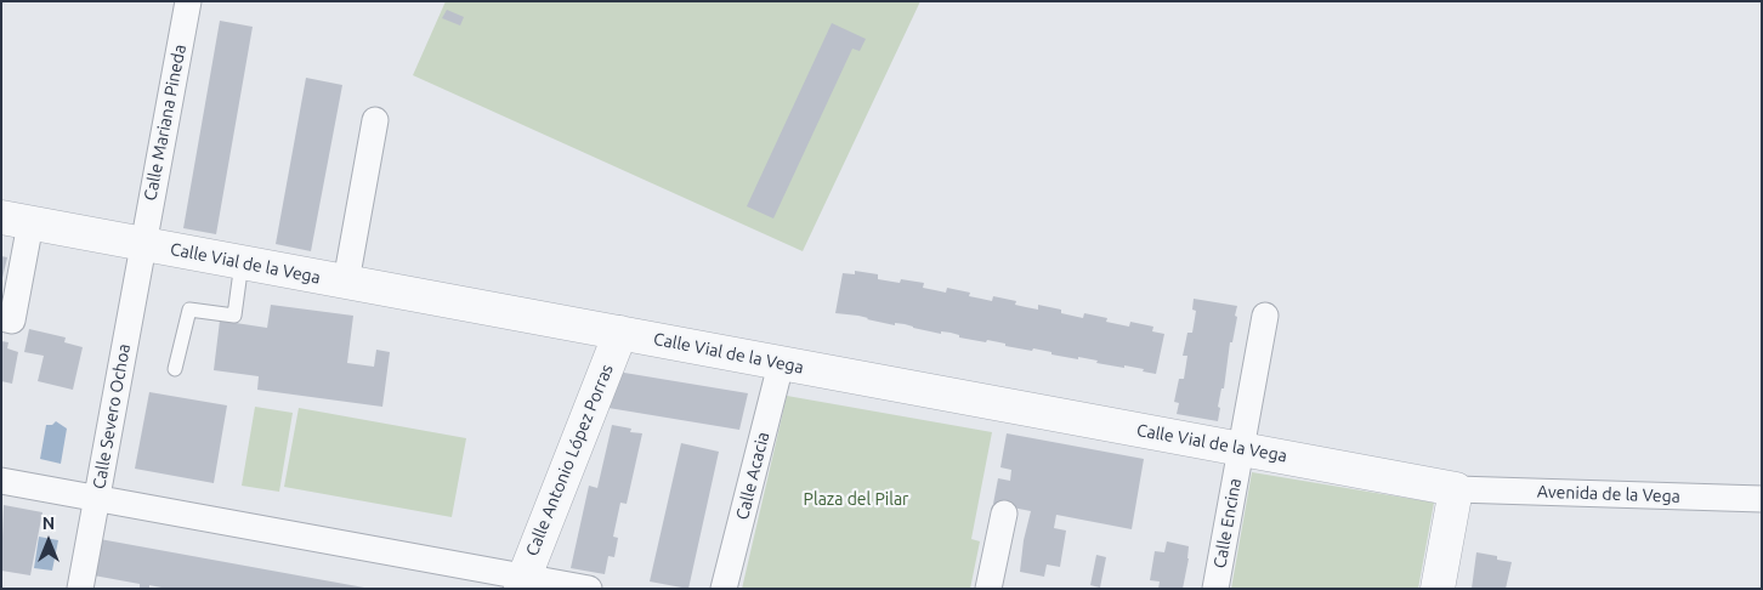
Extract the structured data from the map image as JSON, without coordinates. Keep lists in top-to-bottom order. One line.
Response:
{"streets":{"street":["Calle Mariana Pineda","Calle Vial de la Vega","Calle Severo Ochoa","Calle Antonio López Porras","Calle Acacia","Avenida de la Vega","Calle Encina"]},"crossings":[["Calle Mariana Pineda","Calle Vial de la Vega"],["Calle Mariana Pineda","Calle Severo Ochoa"],["Calle Vial de la Vega","Calle Severo Ochoa"],["Calle Vial de la Vega","Calle Antonio López Porras"],["Calle Vial de la Vega","Calle Acacia"],["Calle Vial de la Vega","Avenida de la Vega"],["Calle Vial de la Vega","Calle Encina"]],"parks":["Plaza del Pilar"],"north":"top"}
